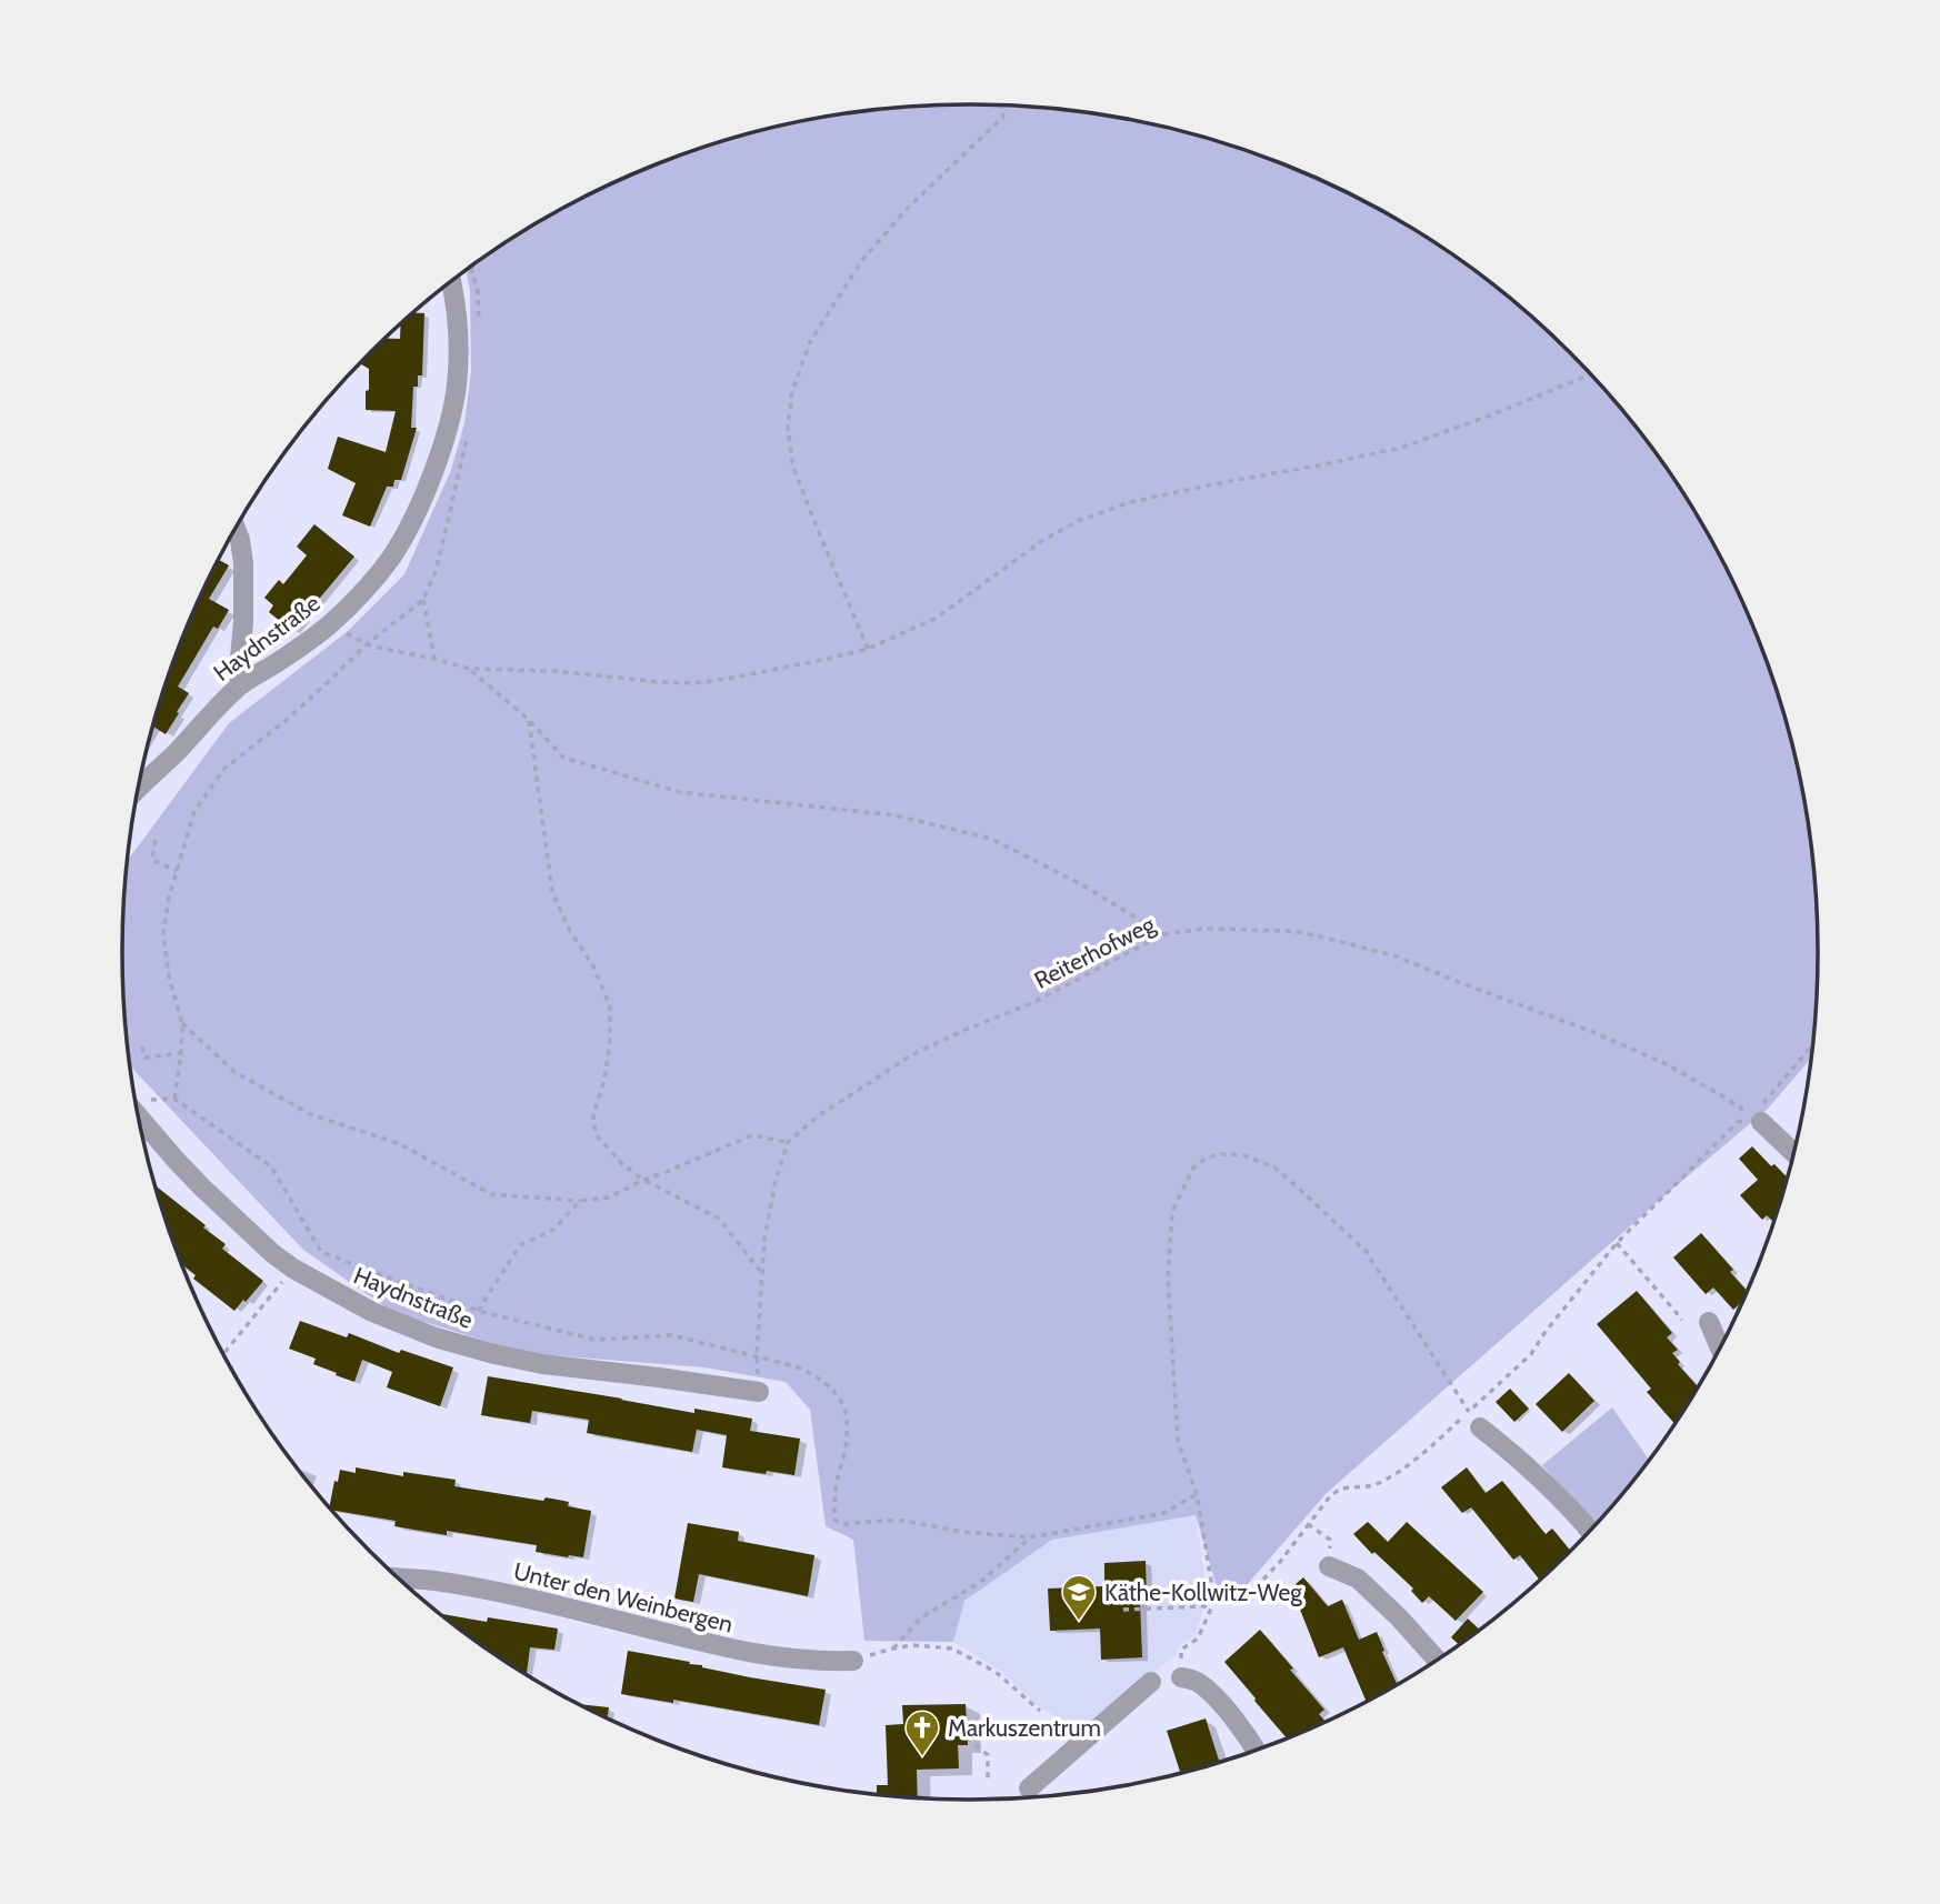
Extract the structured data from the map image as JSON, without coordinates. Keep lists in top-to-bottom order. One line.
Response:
{"streets":{"street":["Haydnstraße","Unter den Weinbergen"],"path":["Reiterhofweg"]},"places":{"school or university":["Käthe-Kollwitz-Weg"],"church":["Markuszentrum"]}}
